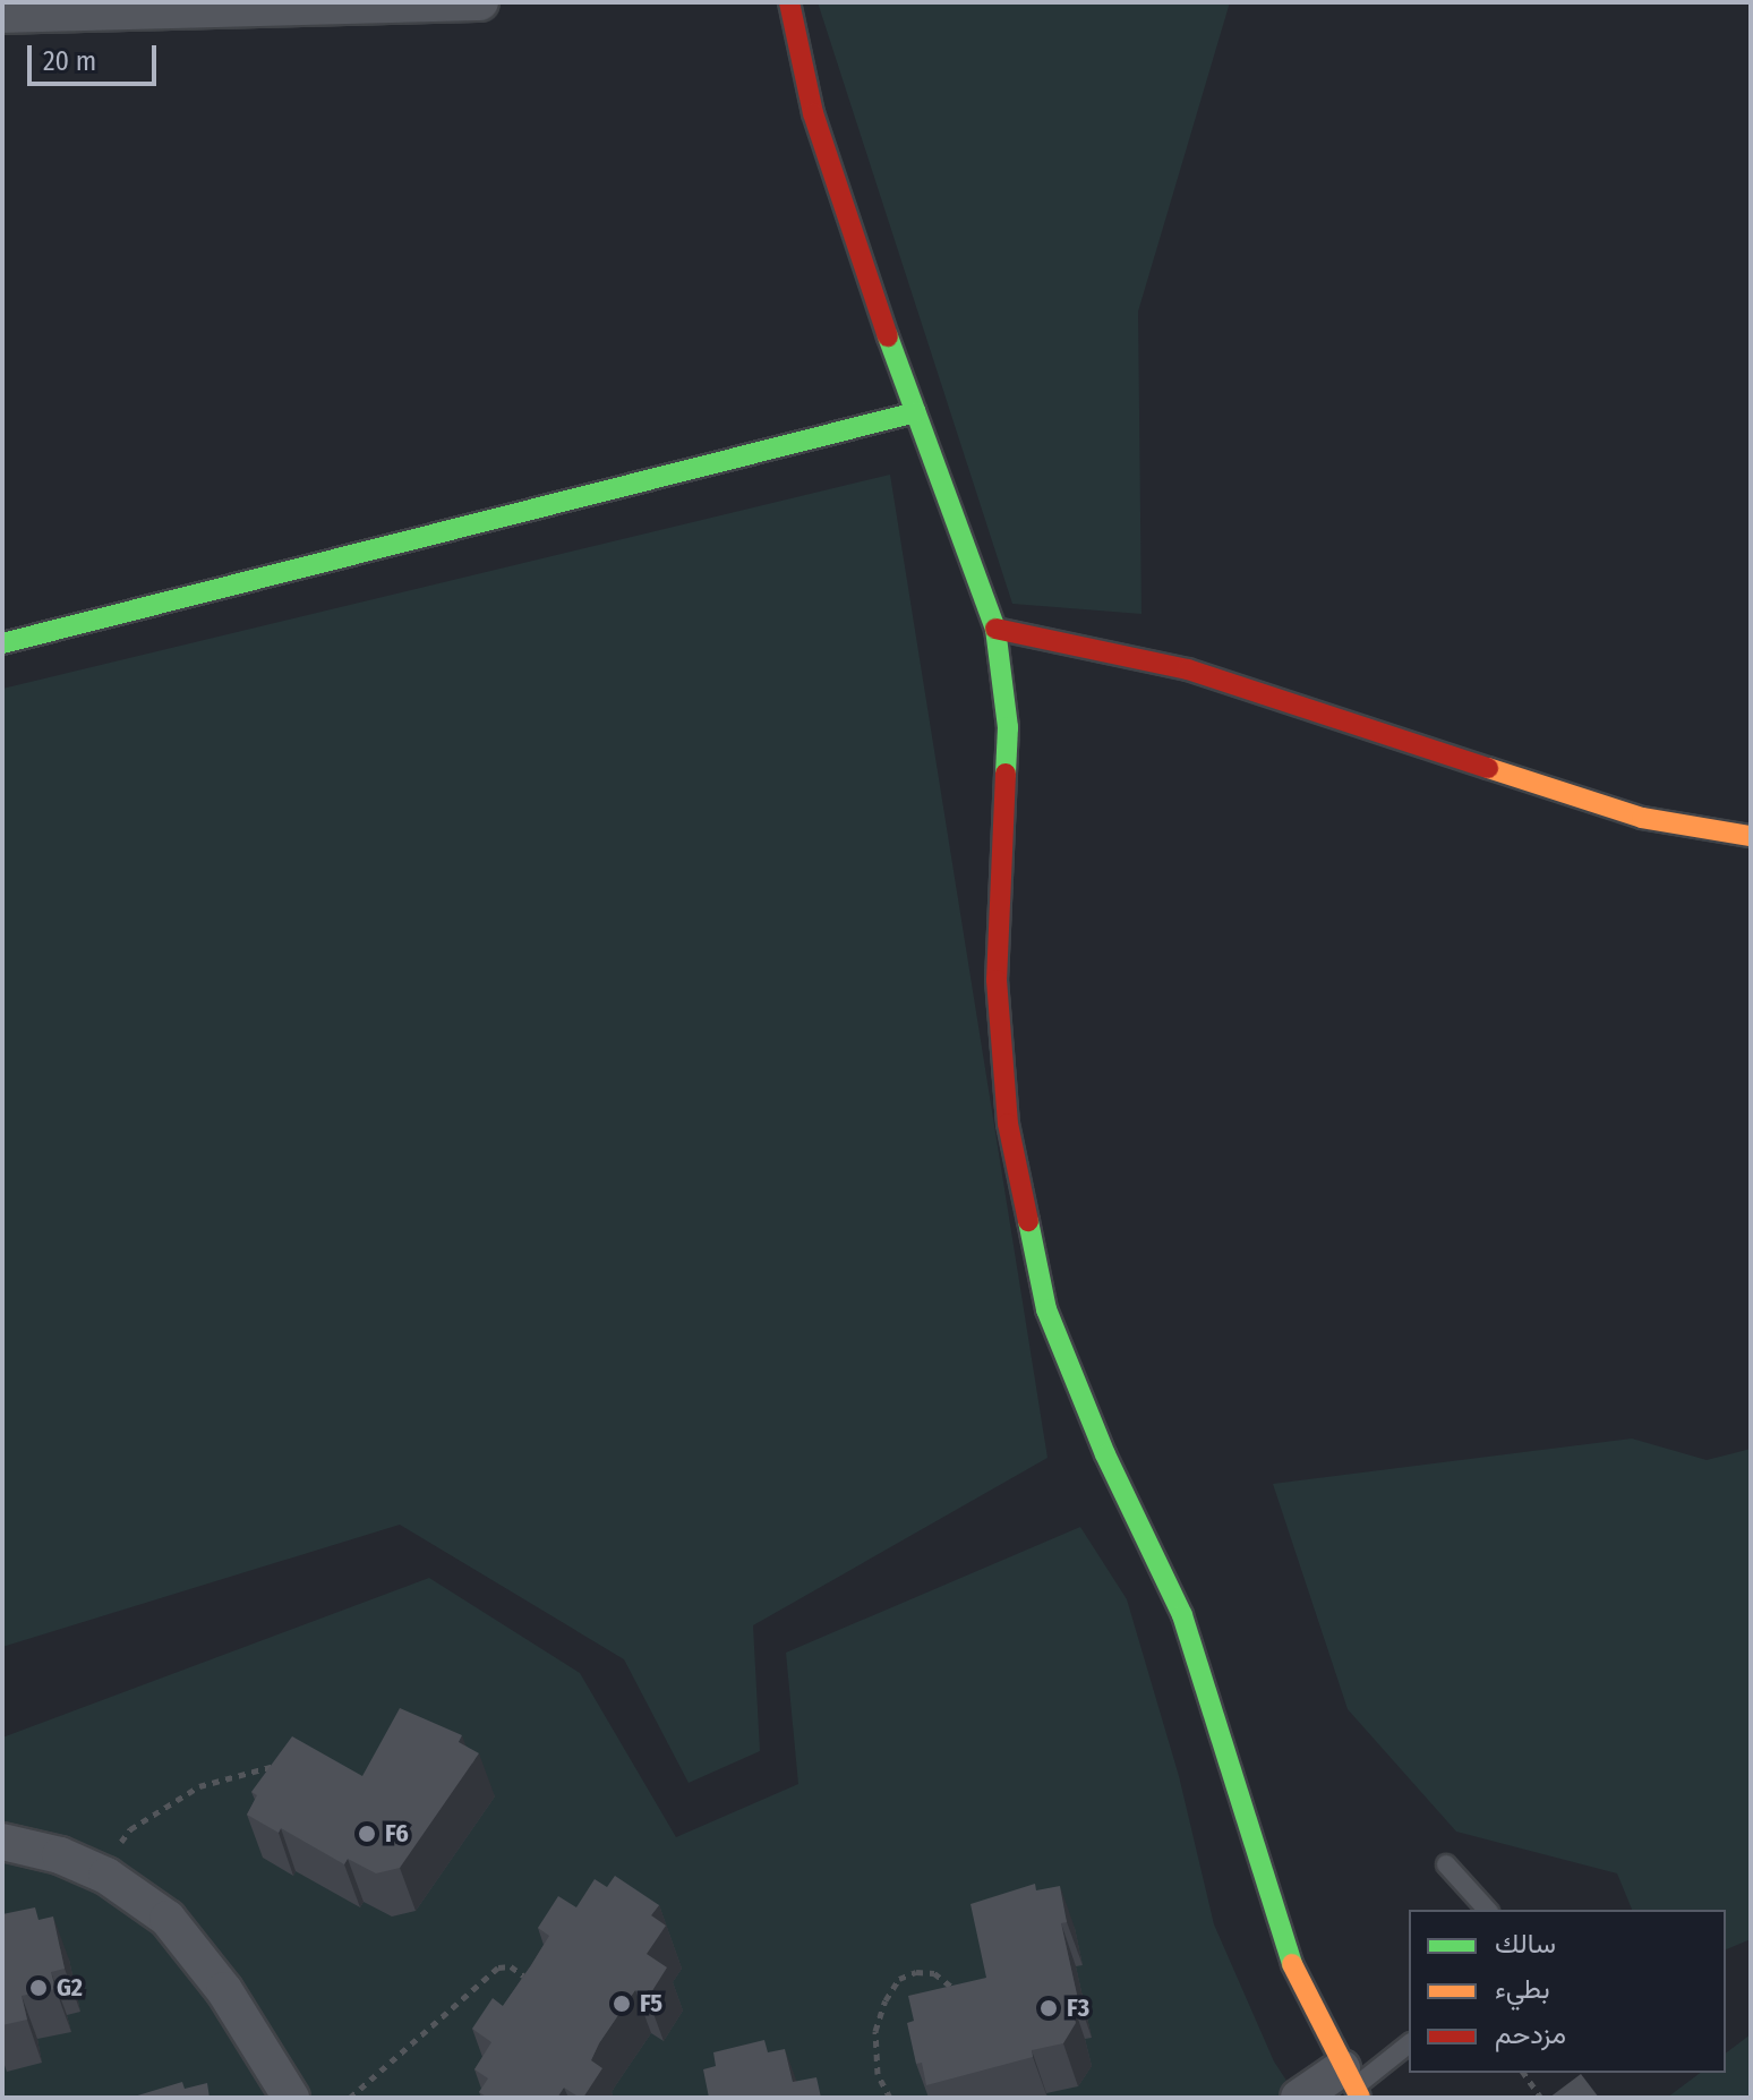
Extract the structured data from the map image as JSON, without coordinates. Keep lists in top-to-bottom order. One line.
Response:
{"places":["F6","G2","F5","F3"],"legend":["سالك","بطيء","مزدحم"],"scale_bar":"20 m"}
